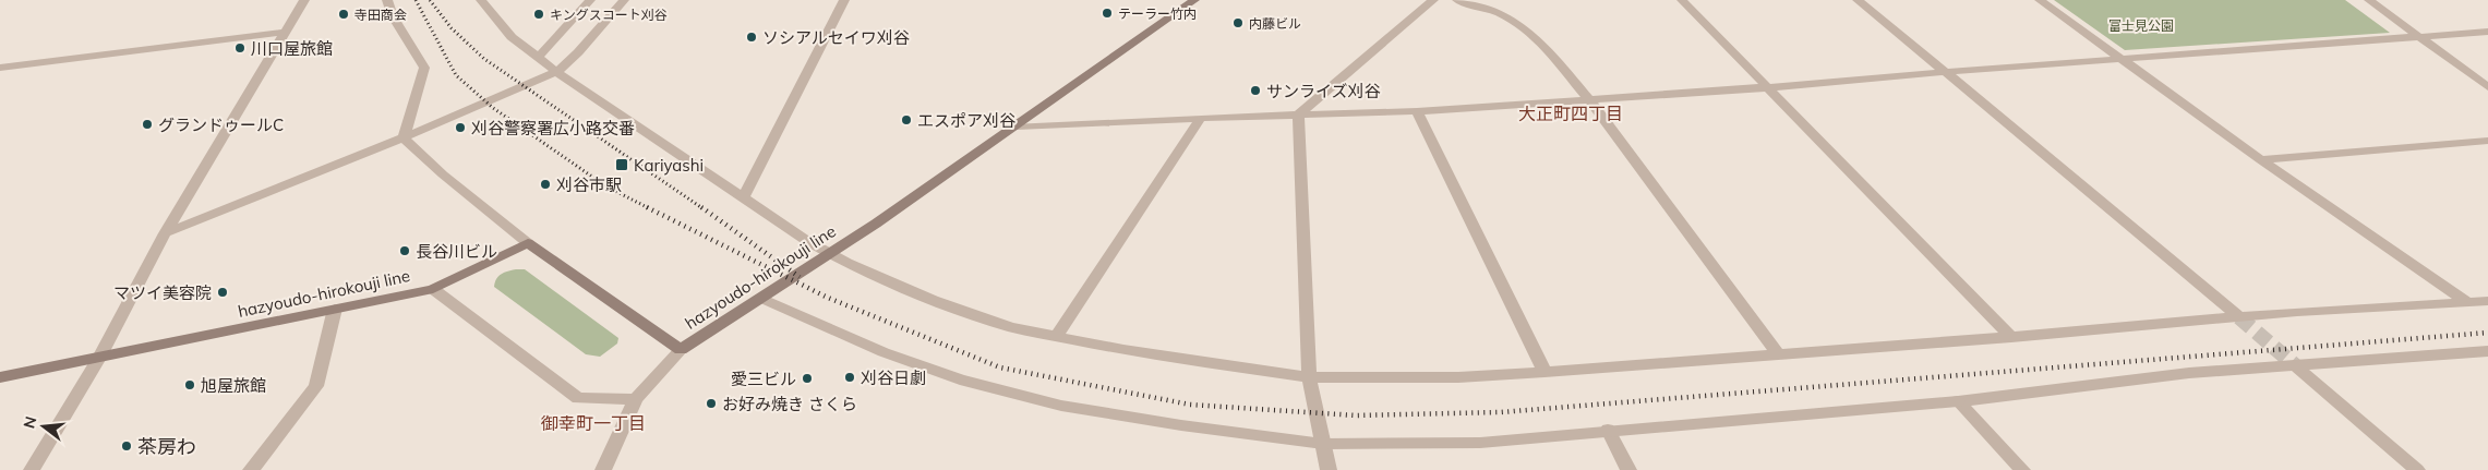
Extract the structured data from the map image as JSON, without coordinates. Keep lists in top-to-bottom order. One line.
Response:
{"streets":{"main road":["hazyoudo-hirokouji line"]},"districts":["大正町四丁目","御幸町一丁目"],"parks":["富士見公園"],"places":{"other":["テーラー竹内","寺田商会","キングスコート刈谷","内藤ビル","ソシアルセイワ刈谷","川口屋旅館","サンライズ刈谷","エスポア刈谷","グランドゥールC","刈谷警察署広小路交番","刈谷市駅","長谷川ビル","マツイ美容院","刈谷日劇","愛三ビル","旭屋旅館","お好み焼き さくら","茶房わ"],"transit":["Kariyashi"]},"north":"left"}
